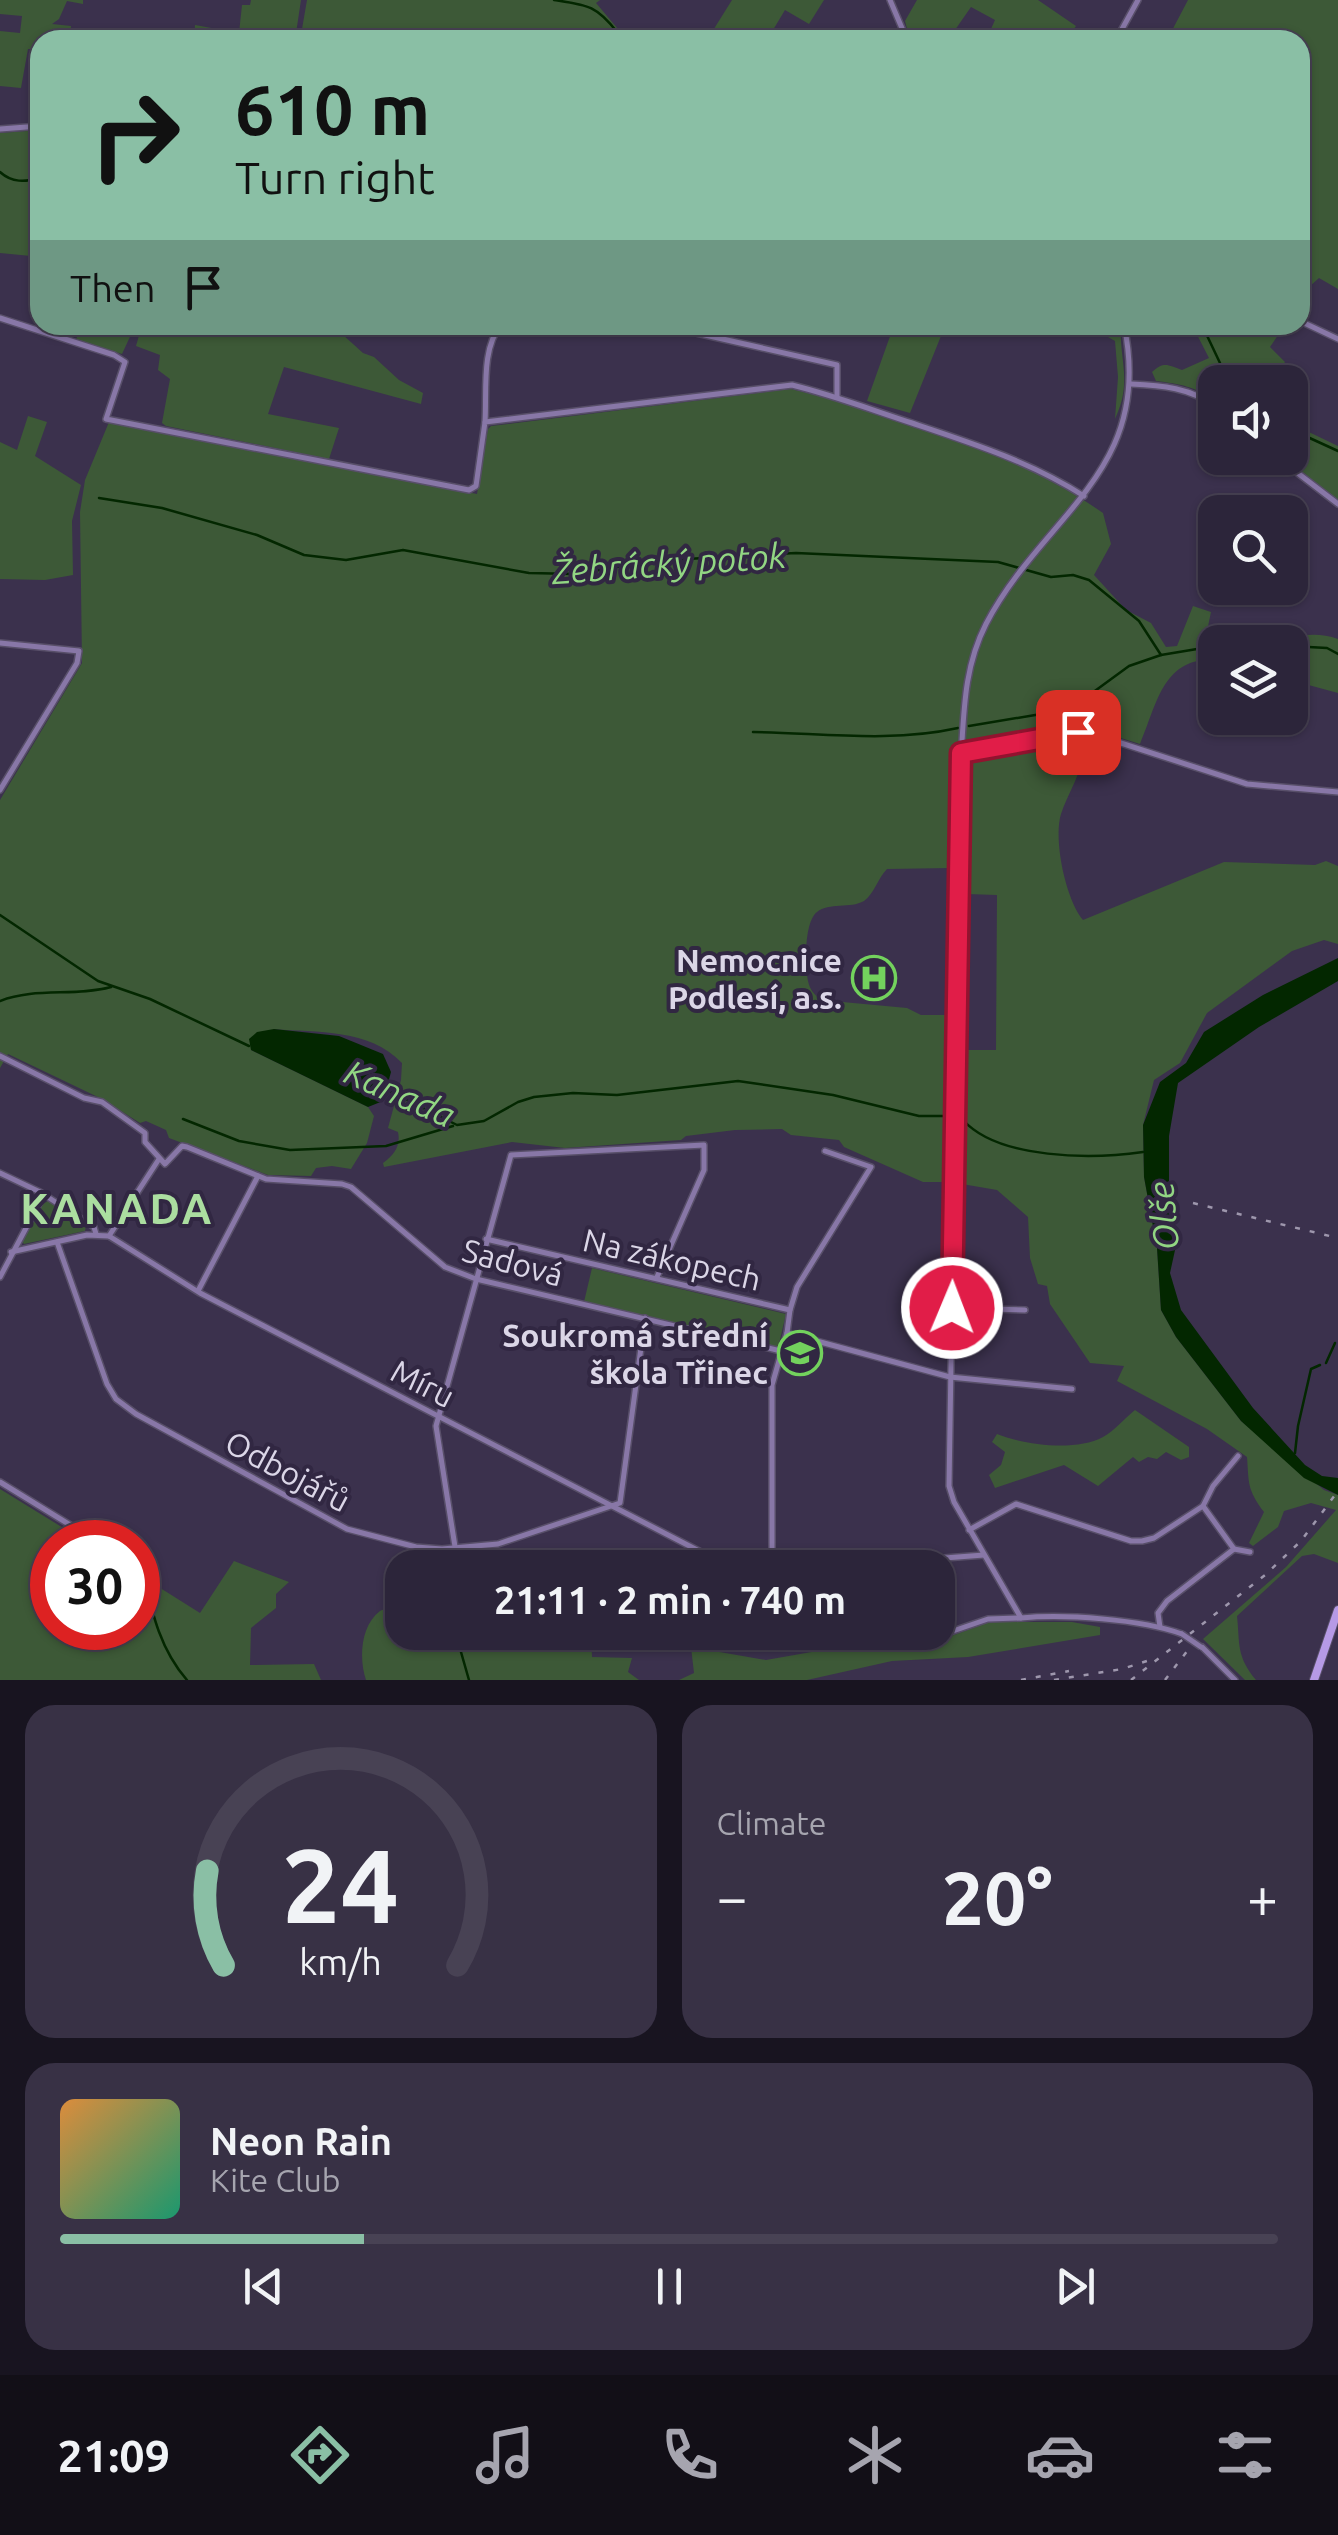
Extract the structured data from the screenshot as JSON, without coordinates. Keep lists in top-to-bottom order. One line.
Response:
{"streets":{"street":["Na zákopech","Sadová","Míru","Odbojářů"]},"crossings":[["Míru","Odbojářů"]],"districts":["KANADA"],"water":["Žebrácký potok","Kanada","Olše"],"places":{"hospital":["Nemocnice Podlesí, a.s."],"school or university":["Soukromá střední škola Třinec"]},"page":{"turn":["610 m","Turn right"],"then":"Then","limit":"30","trip":"21:11 · 2 min · 740 m","tile":"Climate","heat":["−","20°","+"],"song":["Neon Rain","Kite Club"],"tabs":"21:09","gauge":["24","km/h"]}}
